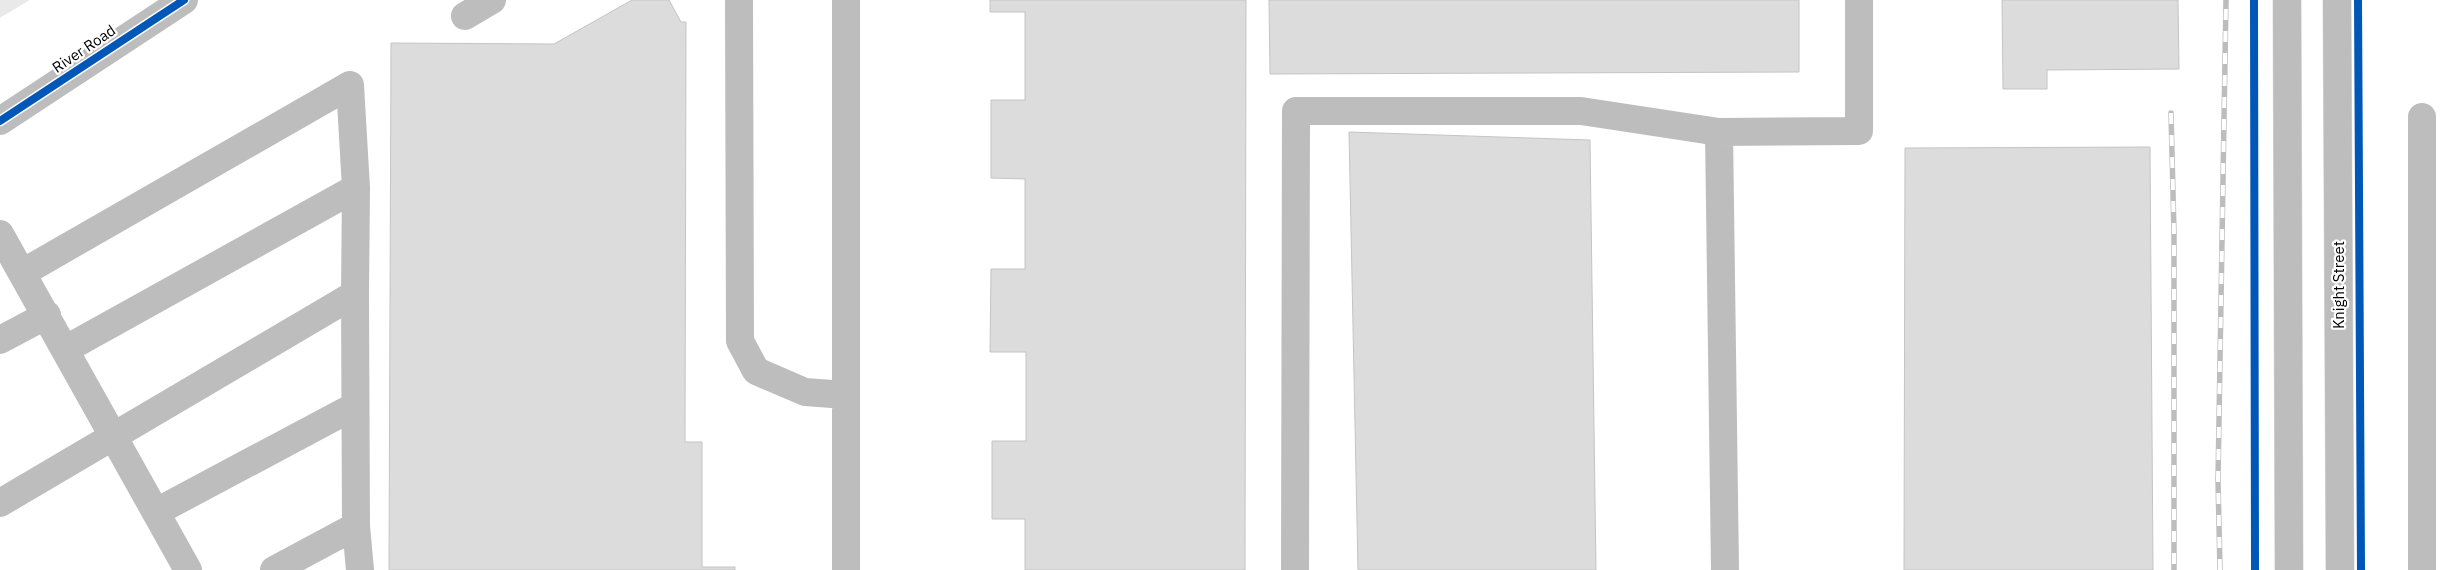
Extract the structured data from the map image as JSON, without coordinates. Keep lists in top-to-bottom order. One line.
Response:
{"streets":{"main road":["River Road","Knight Street"]}}
